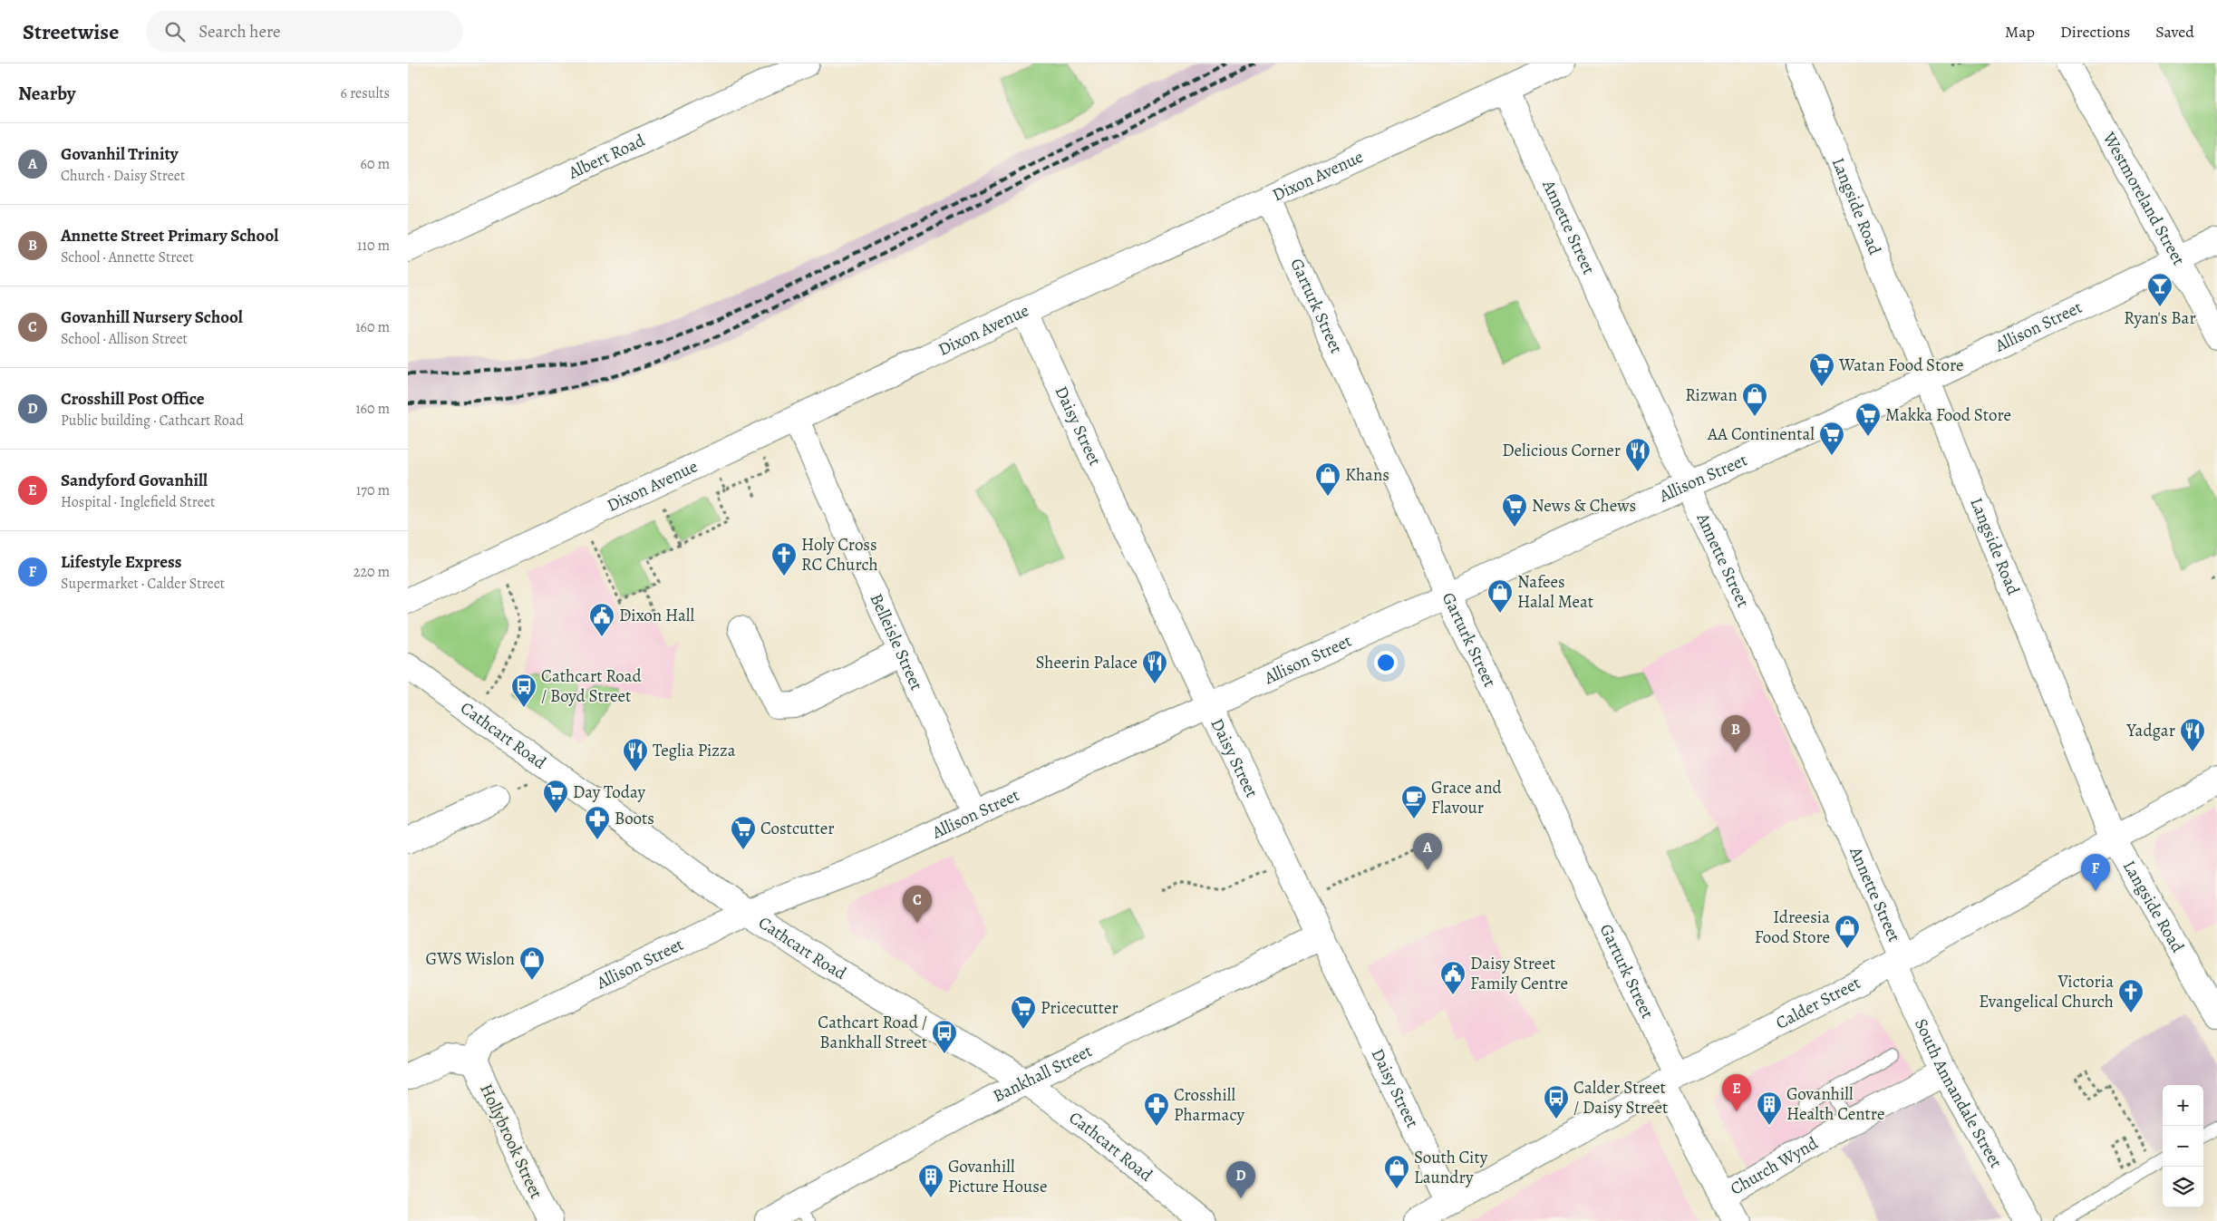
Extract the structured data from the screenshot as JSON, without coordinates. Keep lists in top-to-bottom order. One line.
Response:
{"streets":{"street":["Albert Road","Dixon Avenue","Westmoreland Street","Langside Road","Annette Street","Garturk Street","Allison Street","Daisy Street","Belleisle Street","Cathcart Road","Calder Street","Bankhall Street","South Annandale Street","Hollybrook Street","Church Wynd"]},"crossings":[["Dixon Avenue","Annette Street"],["Dixon Avenue","Garturk Street"],["Dixon Avenue","Daisy Street"],["Dixon Avenue","Belleisle Street"],["Westmoreland Street","Allison Street"],["Langside Road","Allison Street"],["Langside Road","Calder Street"],["Annette Street","Allison Street"],["Annette Street","Calder Street"],["Annette Street","South Annandale Street"],["Garturk Street","Allison Street"],["Garturk Street","Calder Street"],["Garturk Street","Church Wynd"],["Allison Street","Daisy Street"],["Allison Street","Belleisle Street"],["Allison Street","Cathcart Road"],["Allison Street","Hollybrook Street"],["Daisy Street","Calder Street"],["Daisy Street","Bankhall Street"],["Cathcart Road","Bankhall Street"],["Calder Street","South Annandale Street"],["South Annandale Street","Church Wynd"]],"places":{"bar":["Ryan's Bar"],"supermarket":["Watan Food Store","Makka Food Store","AA Continental","News & Chews","Day Today","Costcutter","Pricecutter"],"shop":["Rizwan","Khans","Nafees Halal Meat","Idreesia Food Store","GWS Wislon","South City Laundry"],"restaurant":["Delicious Corner","Sheerin Palace","Yadgar","Teglia Pizza"],"church":["Holy Cross RC Church","Victoria Evangelical Church"],"public building":["Dixon Hall","Daisy Street Family Centre"],"bus stop":["Cathcart Road / Boyd Street","Cathcart Road / Bankhall Street","Calder Street / Daisy Street"],"cafe":["Grace and Flavour"],"pharmacy":["Boots","Crosshill Pharmacy"],"building":["Govanhill Health Centre","Govanhill Picture House"]},"page":{"header":"Streetwise","search":"Search here","nav":["Map","Directions","Saved"],"heading":["Nearby","6 results"],"list":[{"mark":"A","name":"Govanhil Trinity","note":"Church · Daisy Street","value":"60 m"},{"mark":"B","name":"Annette Street Primary School","note":"School · Annette Street","value":"110 m"},{"mark":"C","name":"Govanhill Nursery School","note":"School · Allison Street","value":"160 m"},{"mark":"D","name":"Crosshill Post Office","note":"Public building · Cathcart Road","value":"160 m"},{"mark":"E","name":"Sandyford Govanhill","note":"Hospital · Inglefield Street","value":"170 m"},{"mark":"F","name":"Lifestyle Express","note":"Supermarket · Calder Street","value":"220 m"}],"pins":["B","A","F","C","E","D"],"map_buttons":["+","−"]}}
